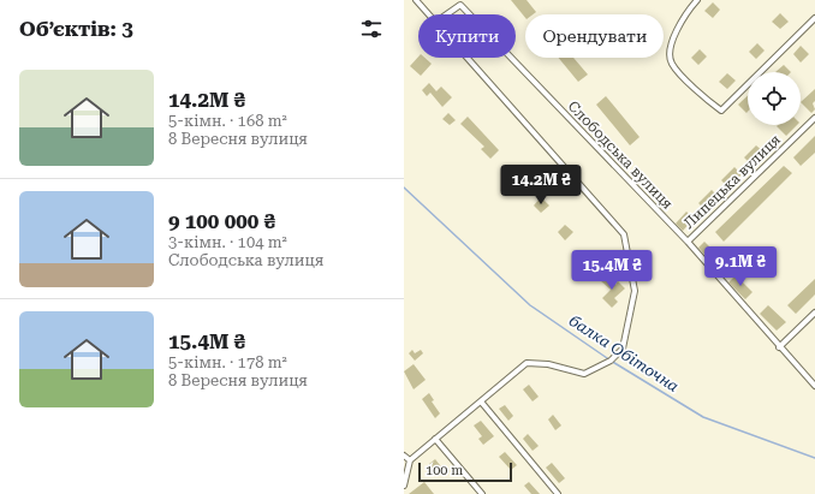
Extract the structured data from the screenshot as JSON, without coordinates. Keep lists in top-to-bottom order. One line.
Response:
{"streets":{"street":["Слободська вулиця","Липецька вулиця"]},"crossings":[["Слободська вулиця","Липецька вулиця"]],"water":["балка Обіточна"],"scale_bar":"100 m","page":{"heading":"Об’єктів: 3","chip":["Купити","Орендувати"],"list":[{"name":"14.2M ₴","note":"5-кімн. · 168 m² · 8 Вересня вулиця"},{"name":"9 100 000 ₴","note":"3-кімн. · 104 m² · Слободська вулиця"},{"name":"15.4M ₴","note":"5-кімн. · 178 m² · 8 Вересня вулиця"}],"price":["14.2M ₴","9.1M ₴","15.4M ₴"],"scale":"100 m"}}
